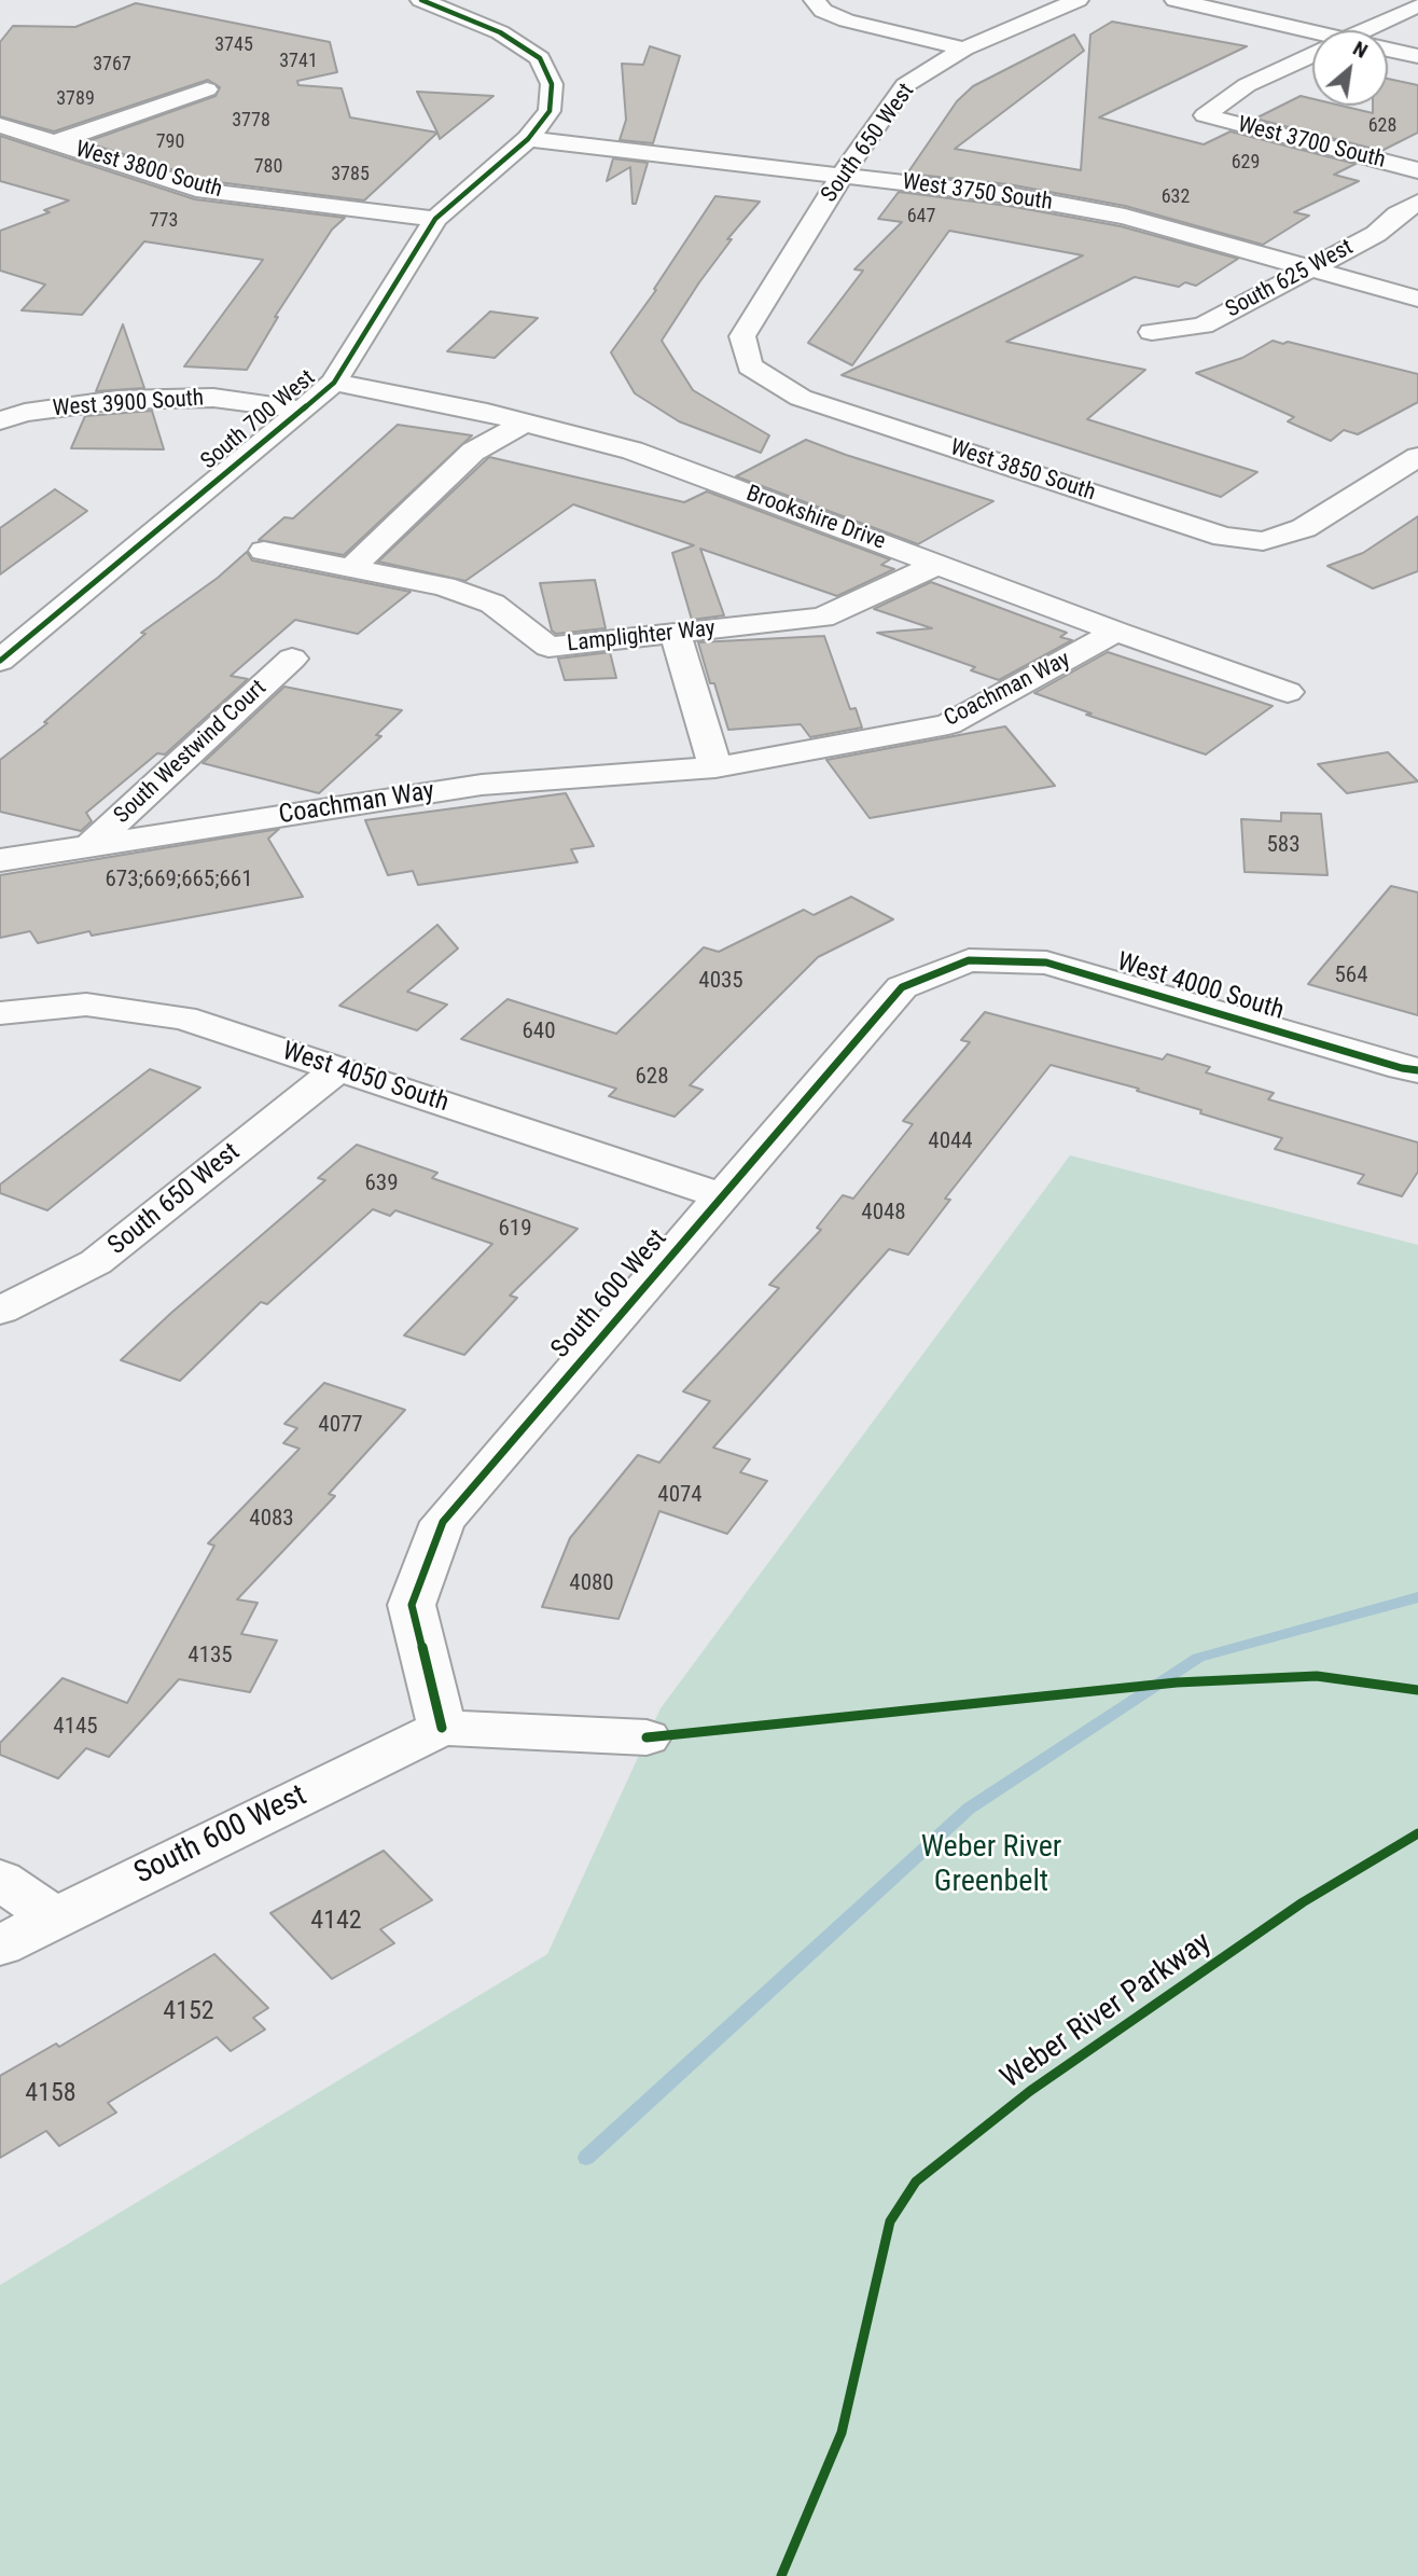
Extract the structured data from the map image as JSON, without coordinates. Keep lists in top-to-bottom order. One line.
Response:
{"streets":{"street":["South 650 West","West 3700 South","West 3800 South","West 3750 South","South 625 West","West 3900 South","South 700 West","West 3850 South","Brookshire Drive","Lamplighter Way","Coachman Way","South Westwind Court","West 4000 South","West 4050 South","South 600 West"],"cycle path":["Weber River Parkway"]},"crossings":[["South 650 West","West 3750 South"],["South 650 West","West 3850 South"],["South 650 West","West 4050 South"],["West 3800 South","South 700 West"],["West 3750 South","South 625 West"],["West 3750 South","South 700 West"],["West 3900 South","South 700 West"],["South 700 West","Brookshire Drive"],["Brookshire Drive","Lamplighter Way"],["Brookshire Drive","Coachman Way"],["Coachman Way","South Westwind Court"],["West 4000 South","South 600 West"],["West 4050 South","South 600 West"]],"parks":["Weber River Greenbelt"],"house_numbers":["3745","3741","3767","3789","3778","628","790","629","780","3785","632","647","773","583","673;669;665;661","564","4035","640","628","4044","639","4048","619","4077","4074","4083","4080","4135","4145","4142","4152","4158"],"north":"top right"}
